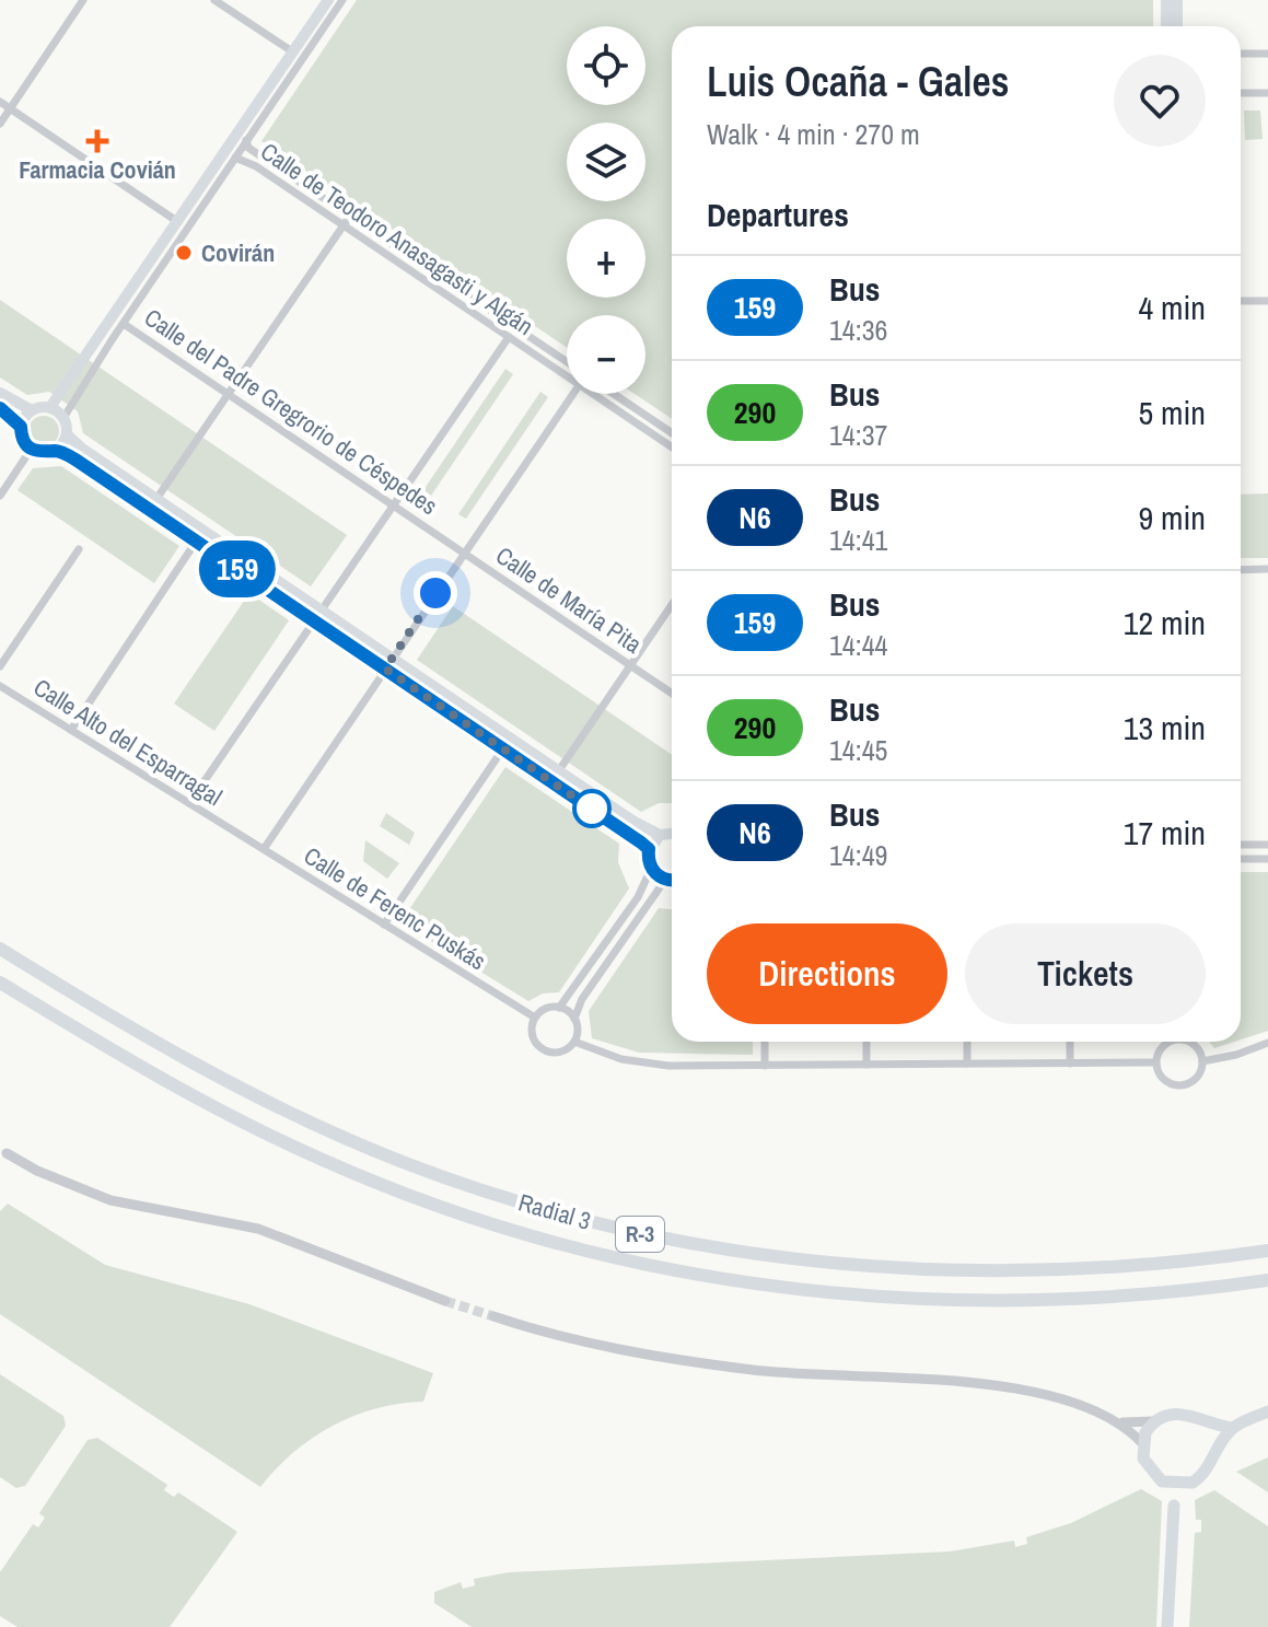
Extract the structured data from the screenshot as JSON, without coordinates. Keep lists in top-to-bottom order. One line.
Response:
{"streets":{"highway":["Radial 3","R-3"],"street":["Calle de Teodoro Anasagasti y Algán","Calle del Padre Gregrorio de Céspedes","Calle de María Pita","Calle Alto del Esparragal","Calle de Ferenc Puskás"]},"crossings":[["Calle del Padre Gregrorio de Céspedes","Calle de María Pita"],["Calle Alto del Esparragal","Calle de Ferenc Puskás"]],"places":{"health":["Farmacia Covián"],"other":["Covirán"]},"lines":["bus line 159"],"page":{"on_map":"159","map_buttons":["+","−"],"heading":[["Luis Ocaña - Gales","Walk · 4 min · 270 m"],"Departures"],"list":[{"mark":"159","name":"Bus","note":"14:36","value":"4 min"},{"mark":"290","name":"Bus","note":"14:37","value":"5 min"},{"mark":"N6","name":"Bus","note":"14:41","value":"9 min"},{"mark":"159","name":"Bus","note":"14:44","value":"12 min"},{"mark":"290","name":"Bus","note":"14:45","value":"13 min"},{"mark":"N6","name":"Bus","note":"14:49","value":"17 min"}],"buttons":["Directions","Tickets"]}}
